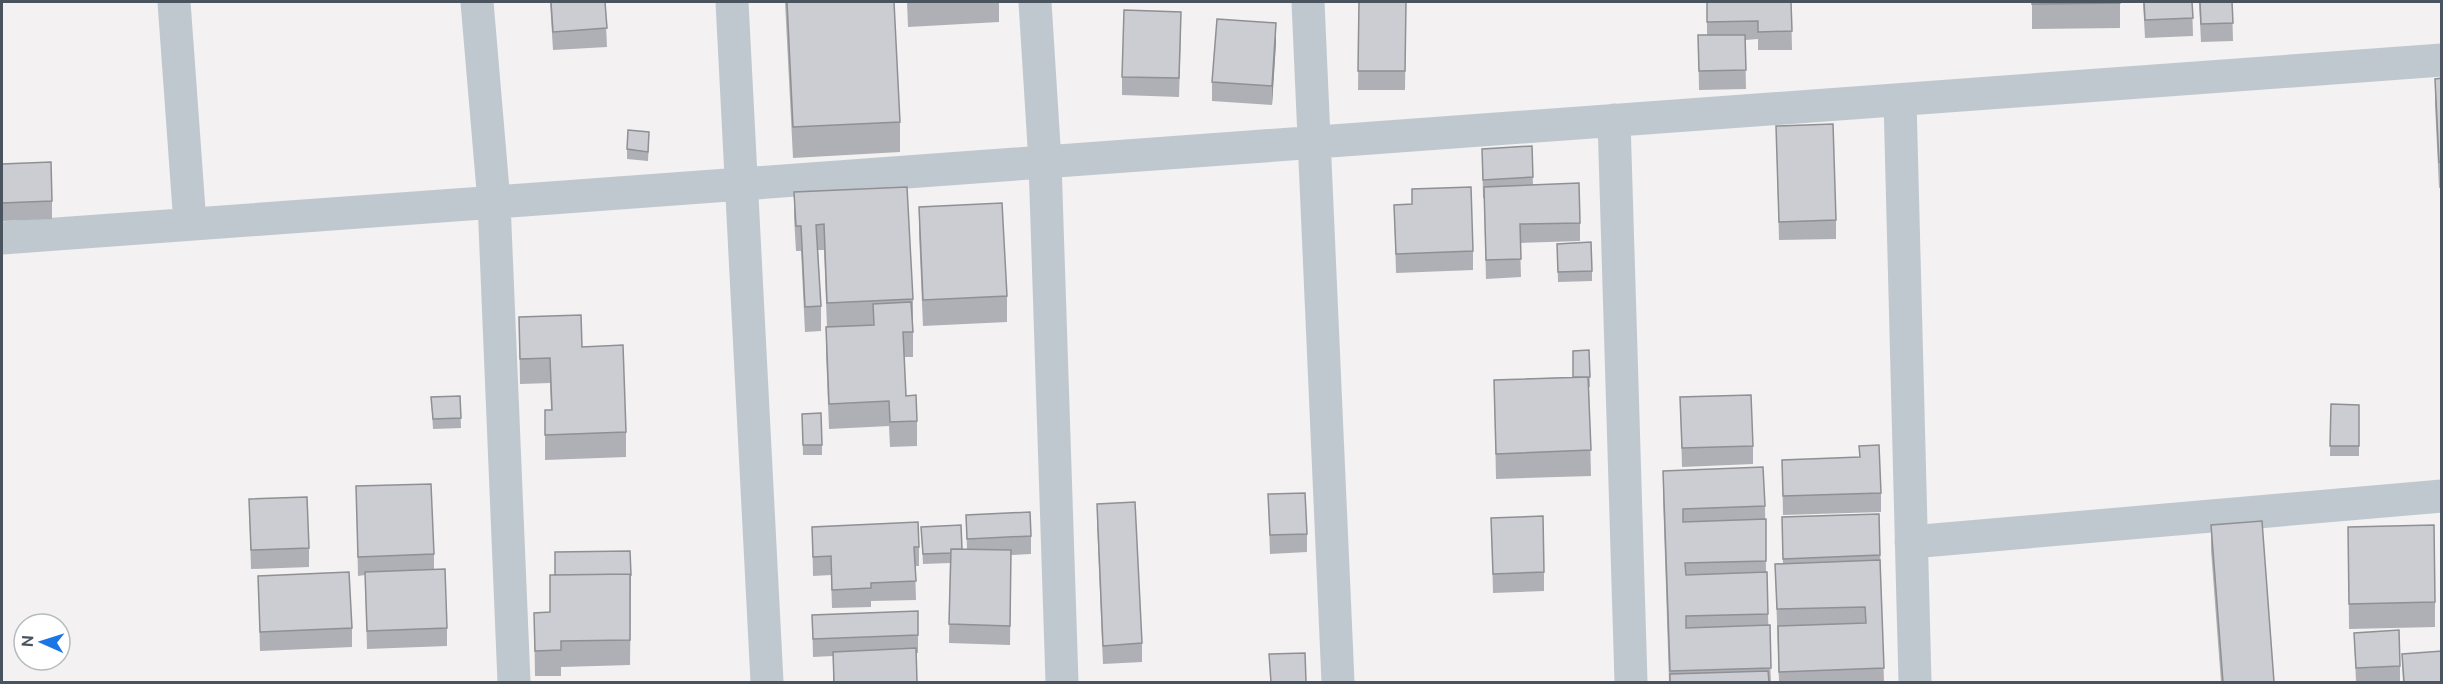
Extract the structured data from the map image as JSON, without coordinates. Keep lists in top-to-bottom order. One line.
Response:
{"north":"left"}
